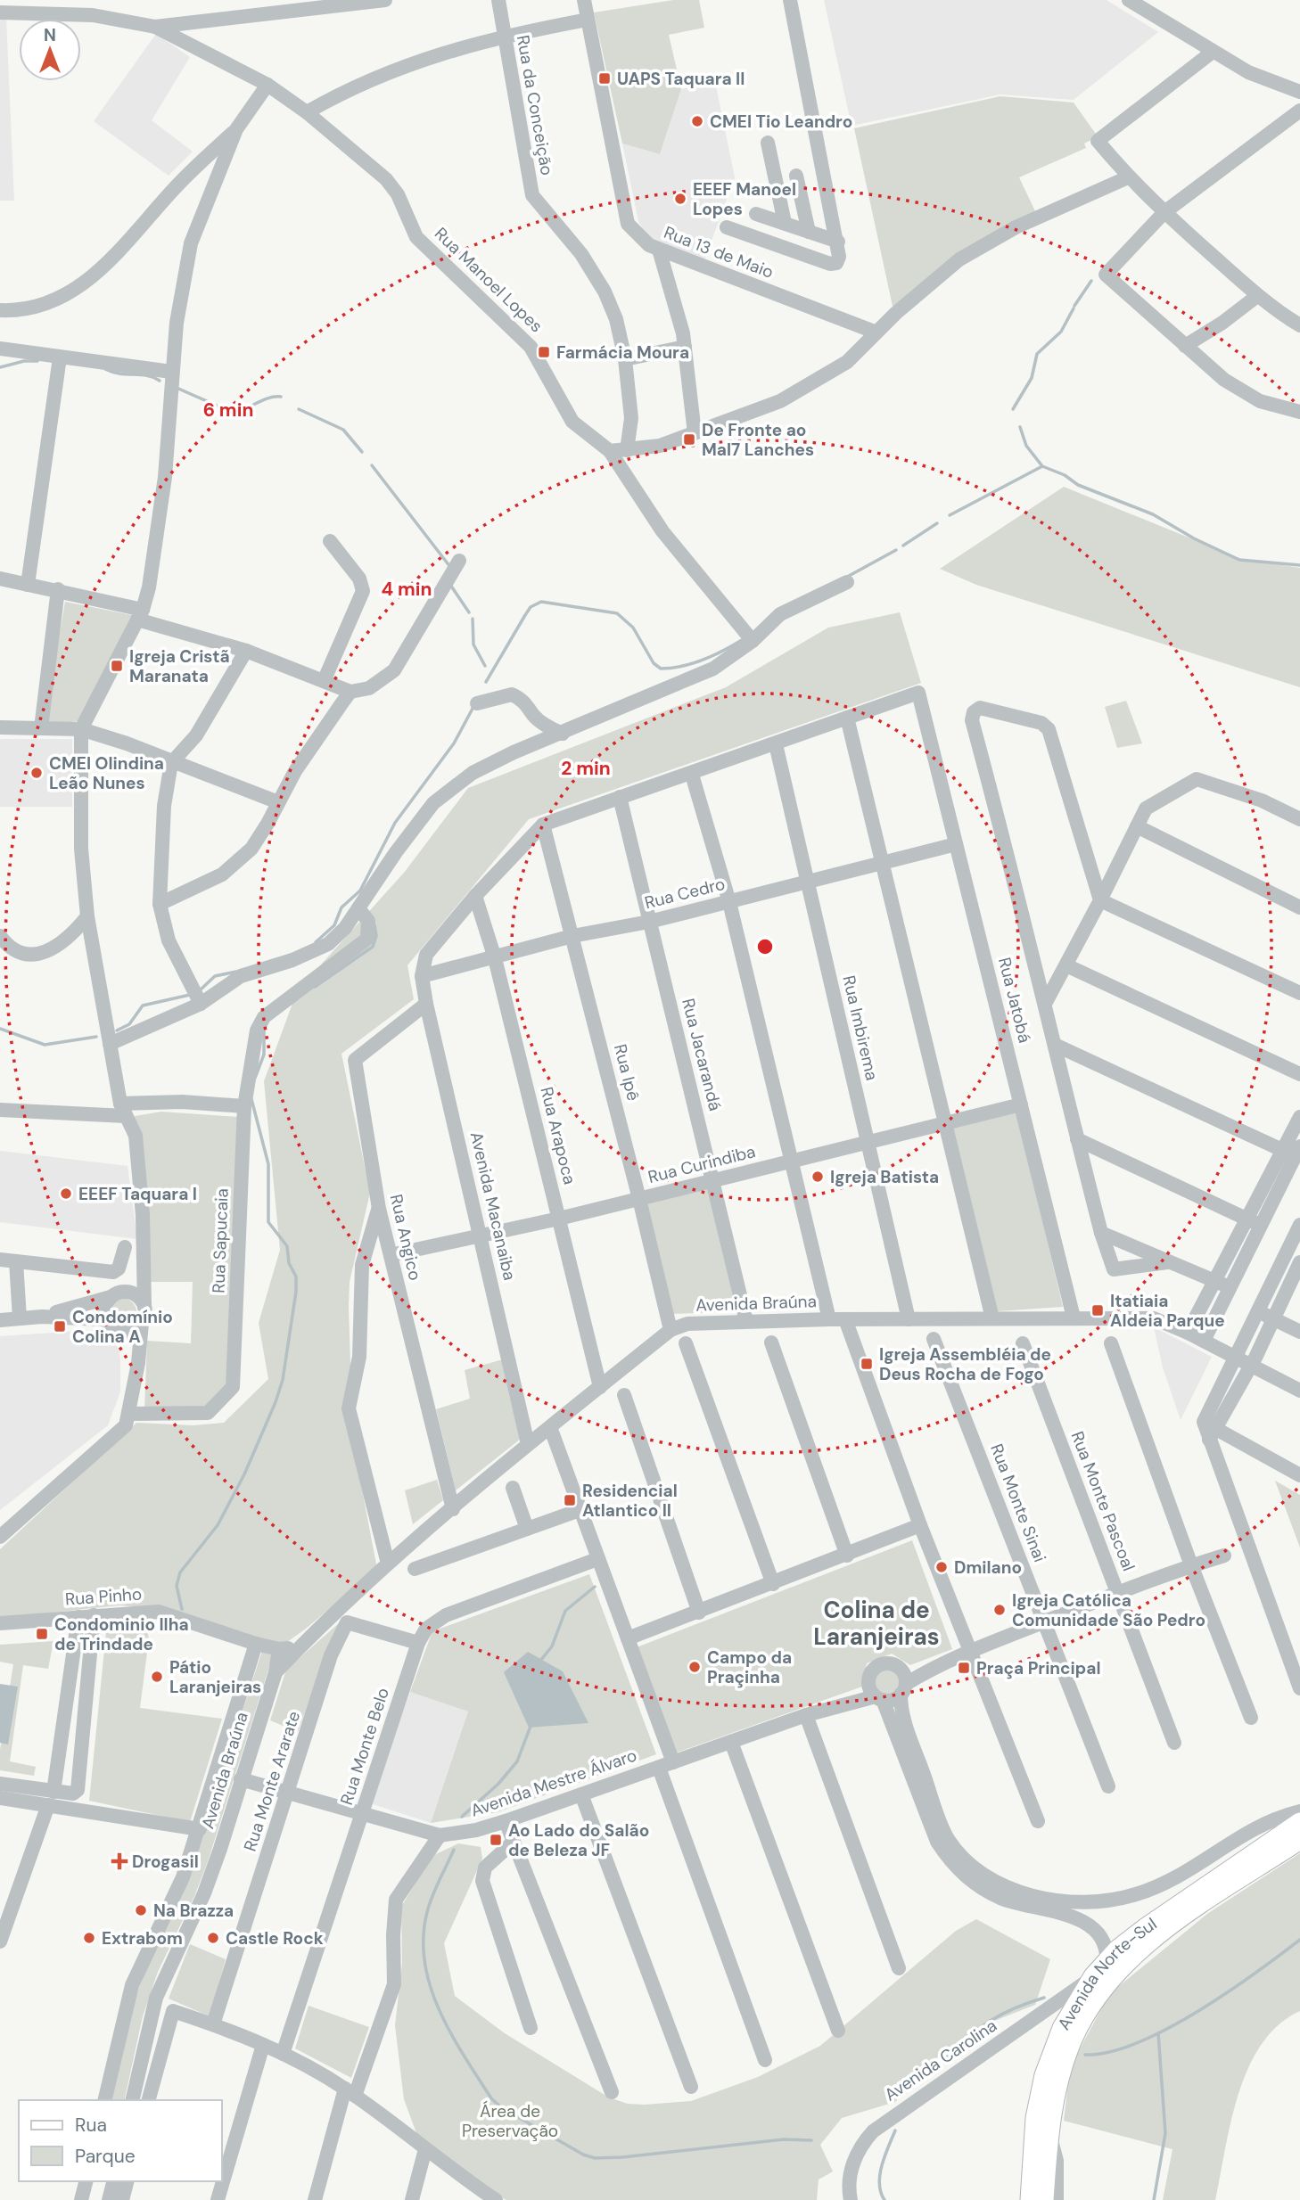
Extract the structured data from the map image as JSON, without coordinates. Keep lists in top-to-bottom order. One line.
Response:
{"streets":{"main road":["Avenida Norte-Sul"],"street":["Rua da Conceição","Rua 13 de Maio","Rua Manoel Lopes","Rua Cedro","Rua Jatobá","Rua Imbirema","Rua Jacarandá","Rua Ipê","Rua Arapoca","Rua Curindiba","Avenida Macanaiba","Rua Angico","Rua Sapucaia","Avenida Braúna","Rua Monte Pascoal","Rua Monte Sinai","Rua Pinho","Rua Monte Belo","Rua Monte Ararate","Avenida Mestre Álvaro","Avenida Carolina"]},"crossings":[["Rua Cedro","Rua Jatobá"],["Rua Cedro","Rua Imbirema"],["Rua Cedro","Rua Jacarandá"],["Rua Cedro","Rua Ipê"],["Rua Cedro","Rua Arapoca"],["Rua Cedro","Avenida Macanaiba"],["Rua Jatobá","Rua Curindiba"],["Rua Jatobá","Avenida Braúna"],["Rua Imbirema","Rua Curindiba"],["Rua Imbirema","Avenida Braúna"],["Rua Jacarandá","Rua Curindiba"],["Rua Jacarandá","Avenida Braúna"],["Rua Ipê","Rua Curindiba"],["Rua Ipê","Avenida Braúna"],["Rua Arapoca","Rua Curindiba"],["Rua Arapoca","Avenida Braúna"],["Rua Curindiba","Avenida Macanaiba"],["Rua Curindiba","Rua Angico"],["Avenida Macanaiba","Rua Angico"],["Avenida Macanaiba","Avenida Braúna"],["Rua Angico","Avenida Braúna"],["Avenida Braúna","Rua Pinho"],["Avenida Braúna","Avenida Mestre Álvaro"],["Rua Monte Belo","Rua Monte Ararate"],["Rua Monte Belo","Avenida Mestre Álvaro"],["Rua Monte Ararate","Avenida Mestre Álvaro"],["Avenida Norte-Sul","Avenida Carolina"]],"districts":["Colina de Laranjeiras"],"parks":["Área de Preservação"],"places":{"transit":["UAPS Taquara II","Farmácia Moura","De Fronte ao Mal7 Lanches","Igreja Cristã Maranata","Itatiaia Aldeia Parque","Condomínio Colina A","Igreja Assembléia de Deus Rocha de Fogo","Residencial Atlantico II","Condominio Ilha de Trindade","Praça Principal","Ao Lado do Salão de Beleza JF"],"other":["CMEI Tio Leandro","EEEF Manoel Lopes","CMEI Olindina Leão Nunes","Igreja Batista","EEEF Taquara I","Dmilano","Igreja Católica Comunidade São Pedro","Campo da Praçinha","Pátio Laranjeiras","Na Brazza","Extrabom","Castle Rock"],"health":["Drogasil"]},"legend":["Rua","Parque"],"north":"top","rings":["6 min","4 min","2 min"]}
